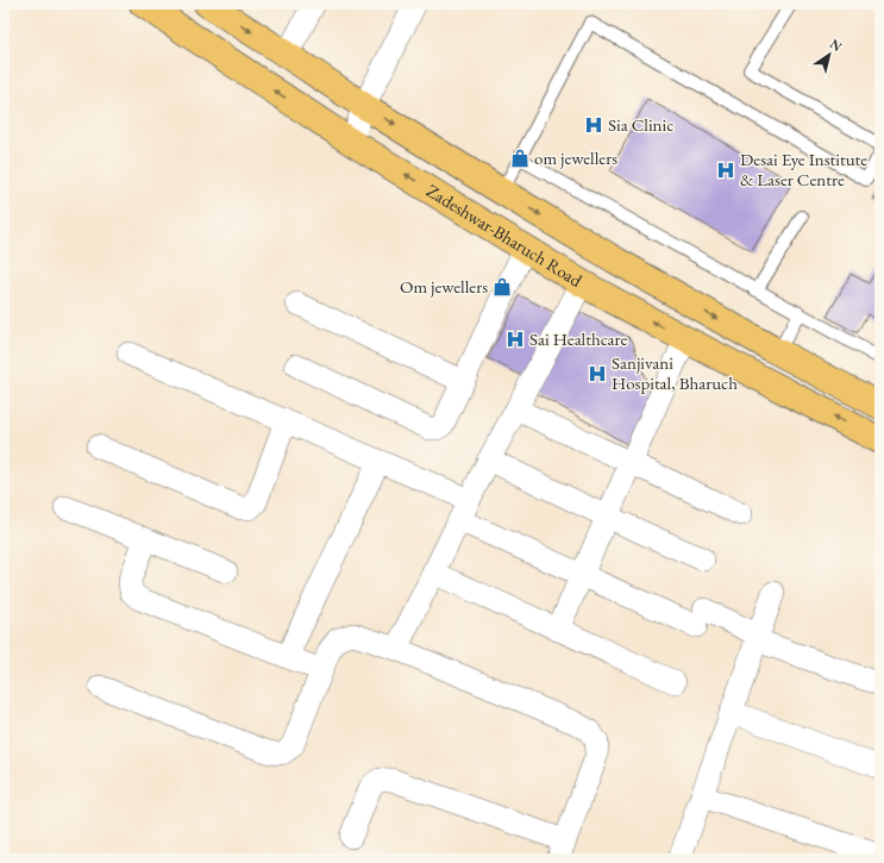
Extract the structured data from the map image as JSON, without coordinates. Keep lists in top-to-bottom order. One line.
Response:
{"streets":{"main road":["Zadeshwar-Bharuch Road"]},"places":{"hospital":["Sia Clinic","Desai Eye Institute & Laser Centre","Sai Healthcare","Sanjivani Hospital, Bharuch"],"shop":["om jewellers","Om jewellers"]},"north":"top right"}
